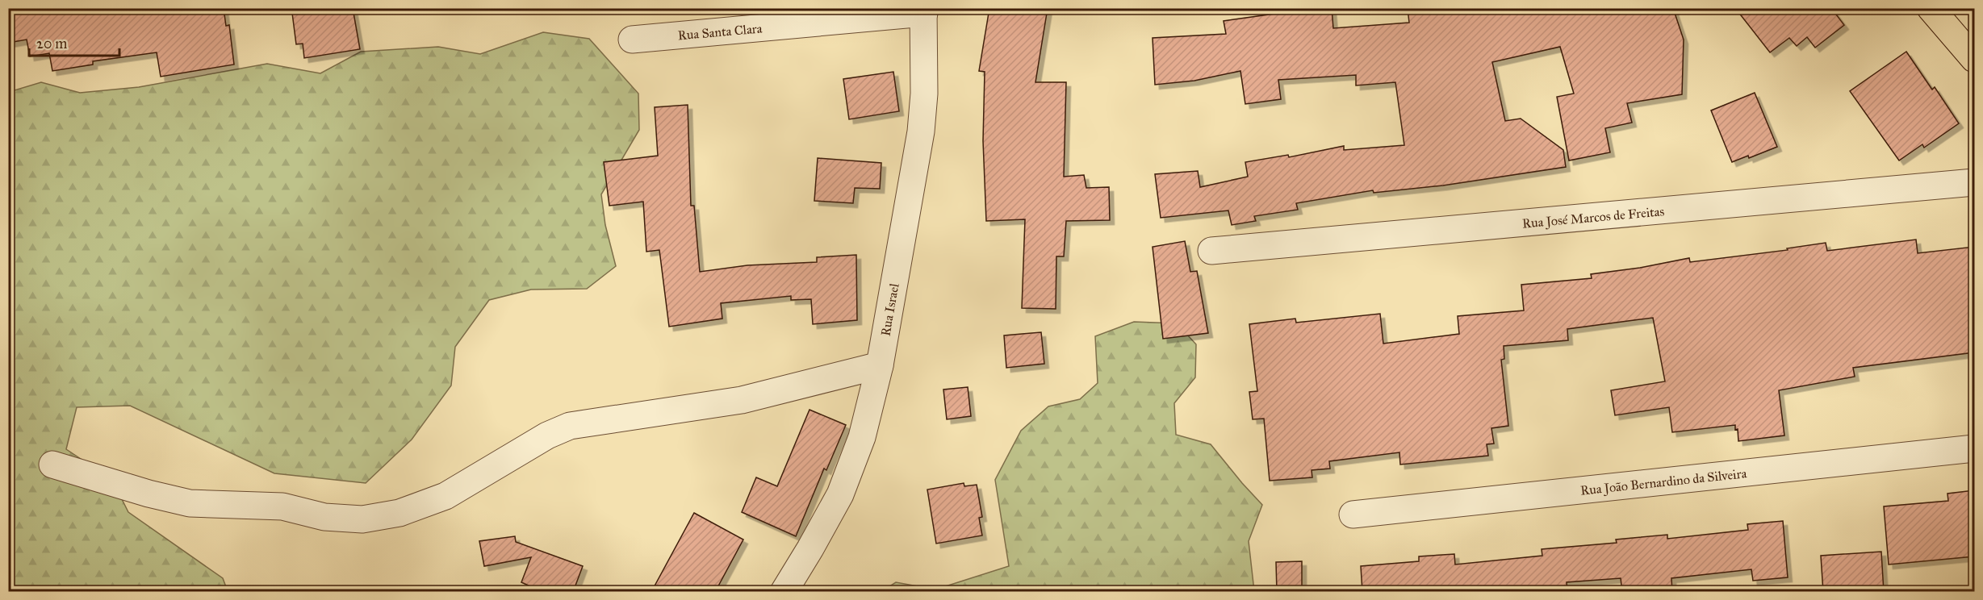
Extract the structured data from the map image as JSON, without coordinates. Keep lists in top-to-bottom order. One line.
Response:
{"streets":{"street":["Rua Santa Clara","Rua José Marcos de Freitas","Rua Israel","Rua João Bernardino da Silveira"]},"crossings":[["Rua Santa Clara","Rua Israel"]],"scale_bar":"20 m"}
